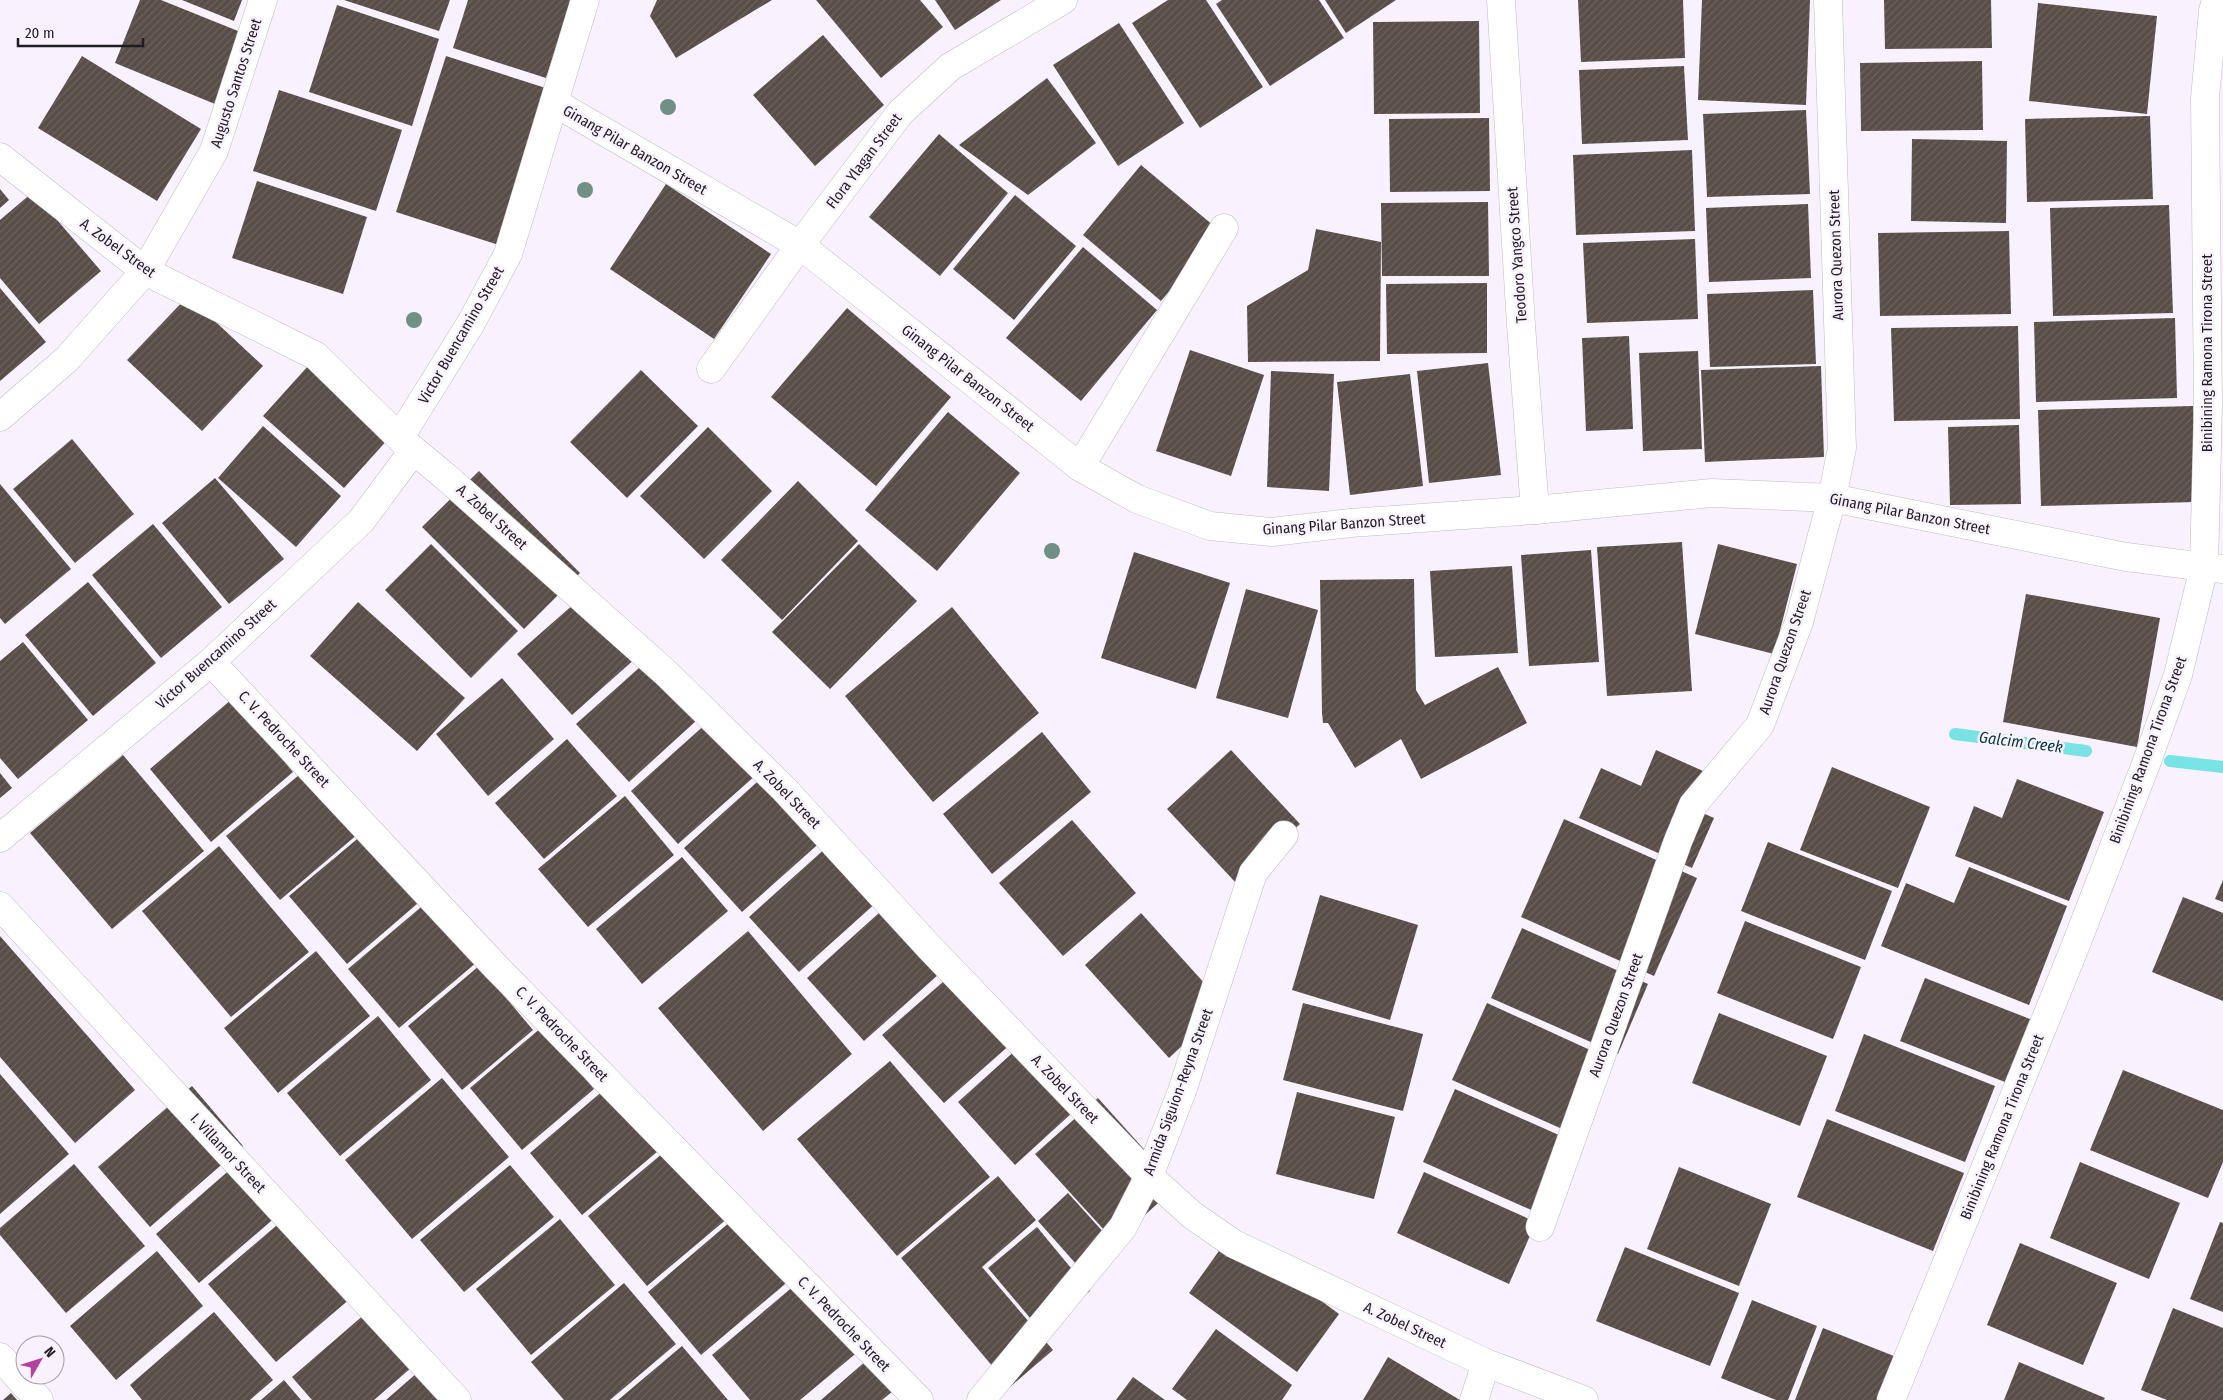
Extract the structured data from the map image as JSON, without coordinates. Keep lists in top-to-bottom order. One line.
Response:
{"streets":{"street":["Augusto Santos Street","Ginang Pilar Banzon Street","Flora Ylagan Street","A. Zobel Street","Teodoro Yangco Street","Aurora Quezon Street","Victor Buencamino Street","Binibining Ramona Tirona Street","C. V. Pedroche Street","Armida Siguion-Reyna Street","I. Villamor Street"]},"crossings":[["Augusto Santos Street","A. Zobel Street"],["Ginang Pilar Banzon Street","Flora Ylagan Street"],["Ginang Pilar Banzon Street","Teodoro Yangco Street"],["Ginang Pilar Banzon Street","Aurora Quezon Street"],["Ginang Pilar Banzon Street","Victor Buencamino Street"],["Ginang Pilar Banzon Street","Binibining Ramona Tirona Street"],["A. Zobel Street","Victor Buencamino Street"],["A. Zobel Street","Armida Siguion-Reyna Street"],["Victor Buencamino Street","C. V. Pedroche Street"]],"water":["Galcim Creek"],"scale_bar":"20 m","north":"top right"}
